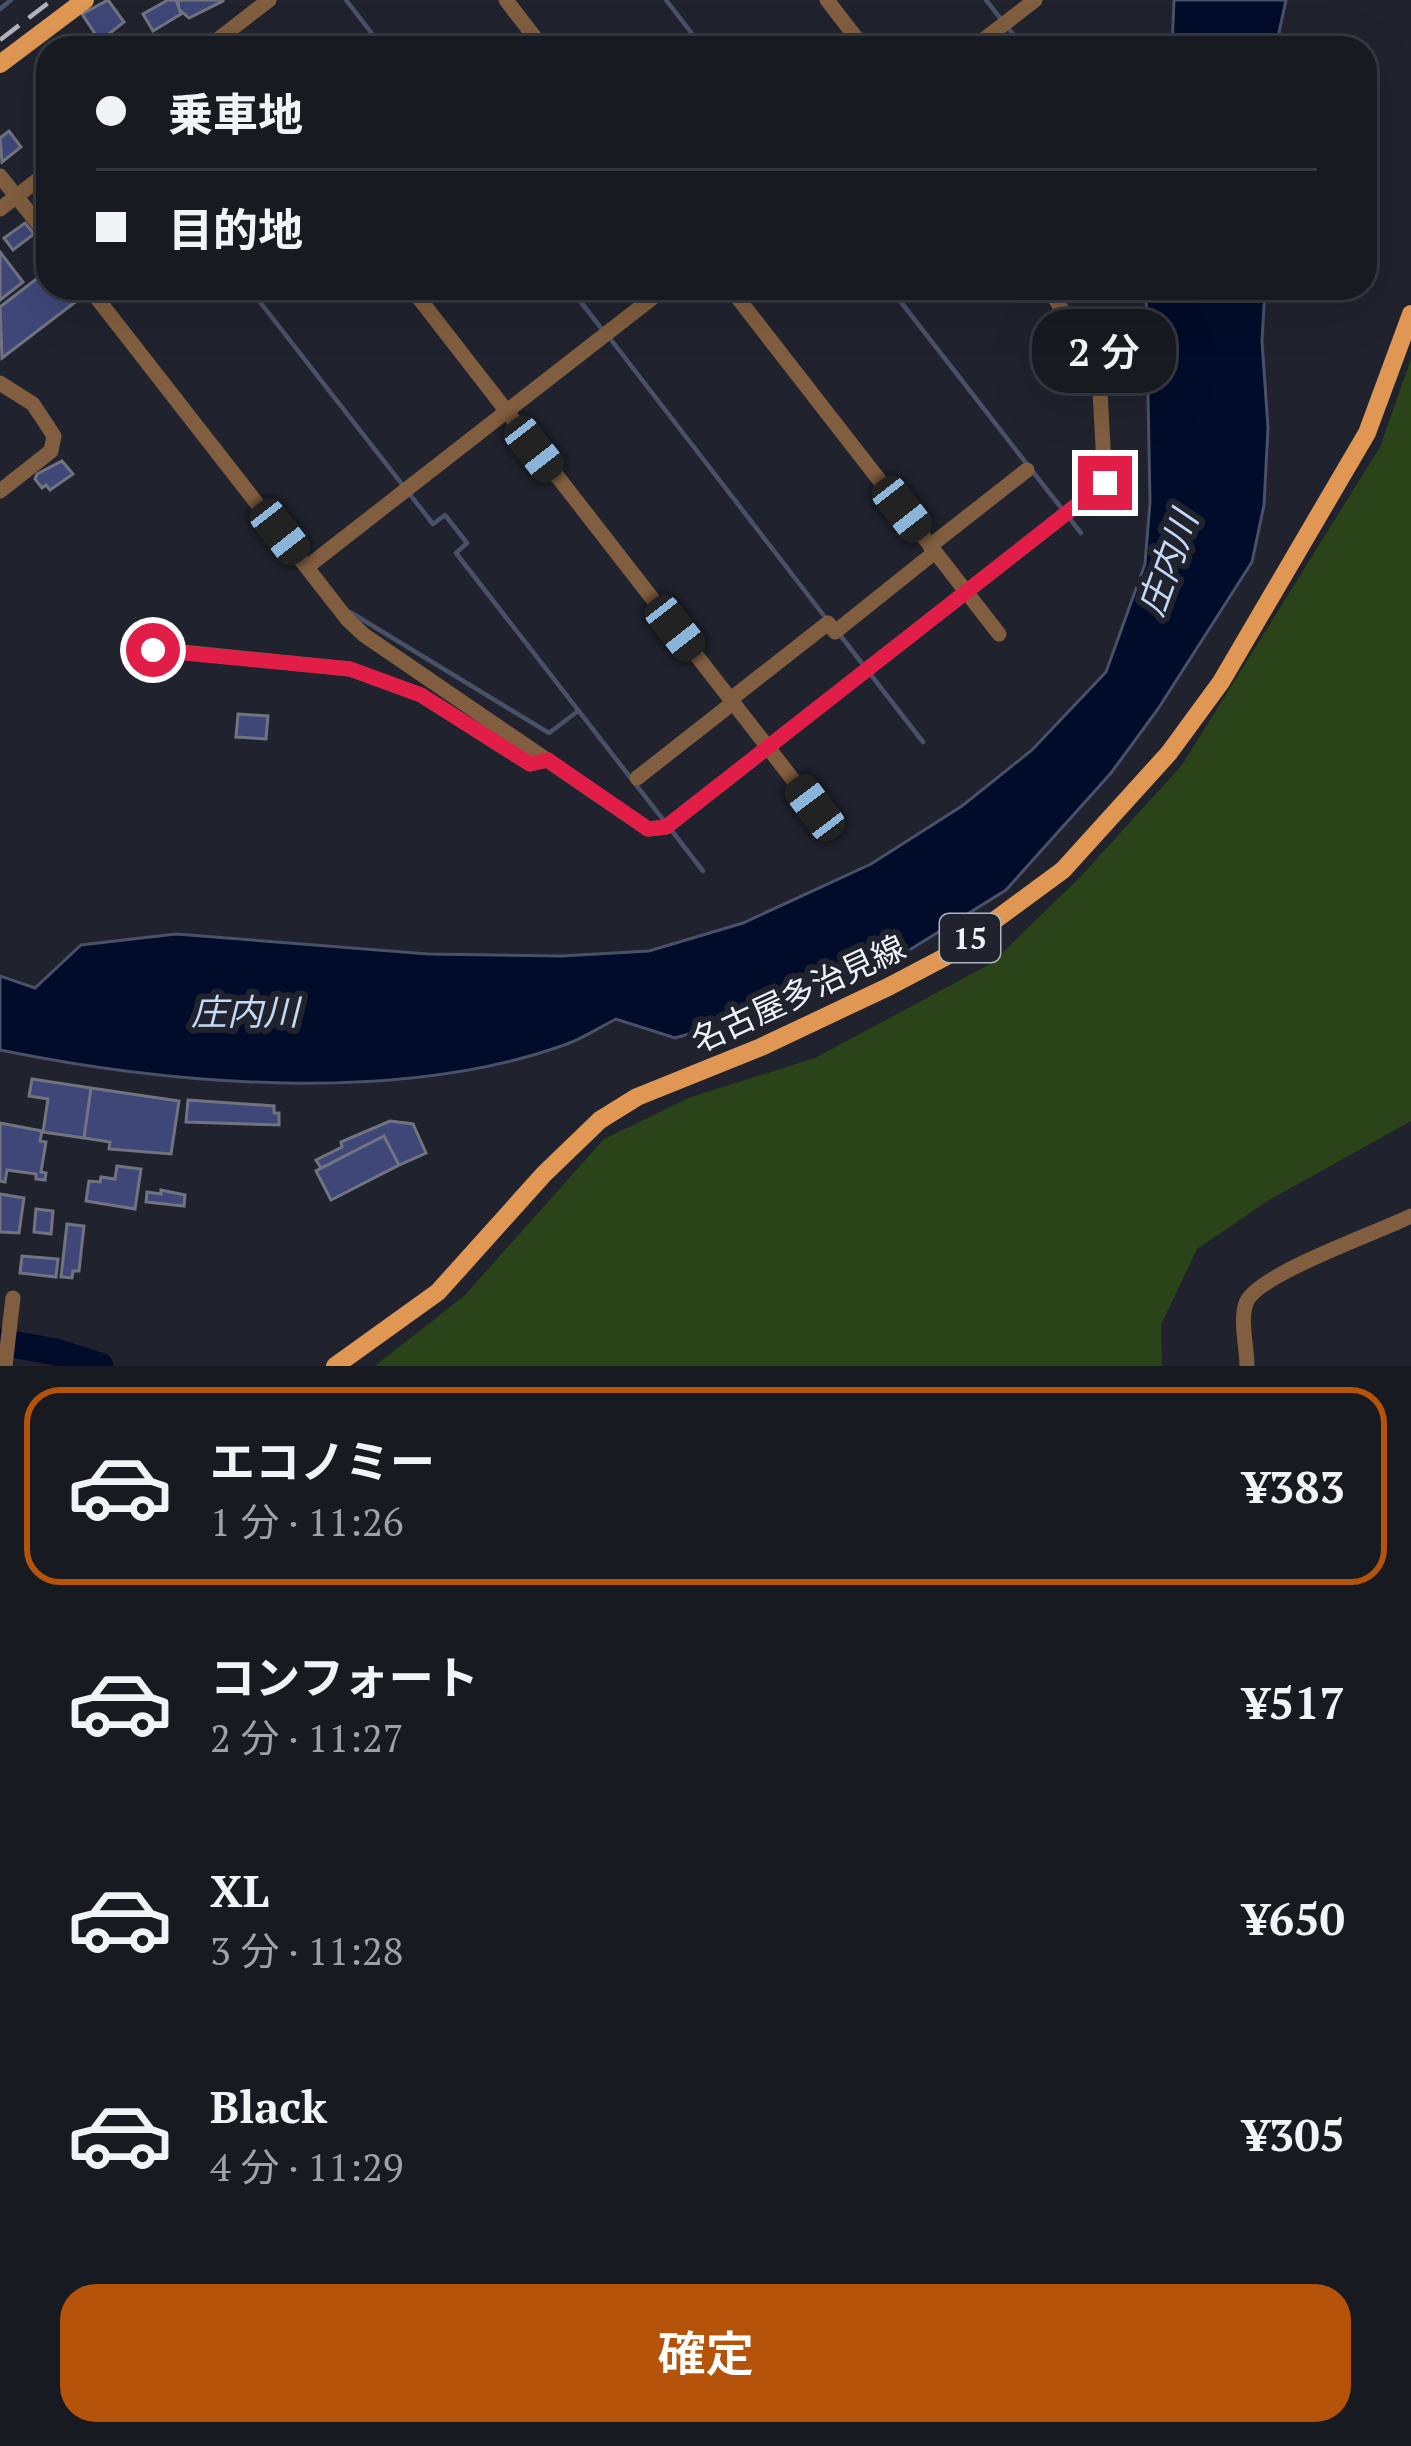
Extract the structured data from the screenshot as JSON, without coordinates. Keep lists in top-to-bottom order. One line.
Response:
{"streets":{"main road":["15","名古屋多治見線"]},"water":["庄内川"],"page":{"banner":["乗車地","目的地"],"bubble":"2 分","list":[{"name":"エコノミー","note":"1 分 · 11:26","value":"¥383"},{"name":"コンフォート","note":"2 分 · 11:27","value":"¥517"},{"name":"XL","note":"3 分 · 11:28","value":"¥650"},{"name":"Black","note":"4 分 · 11:29","value":"¥305"}],"buttons":"確定"}}
